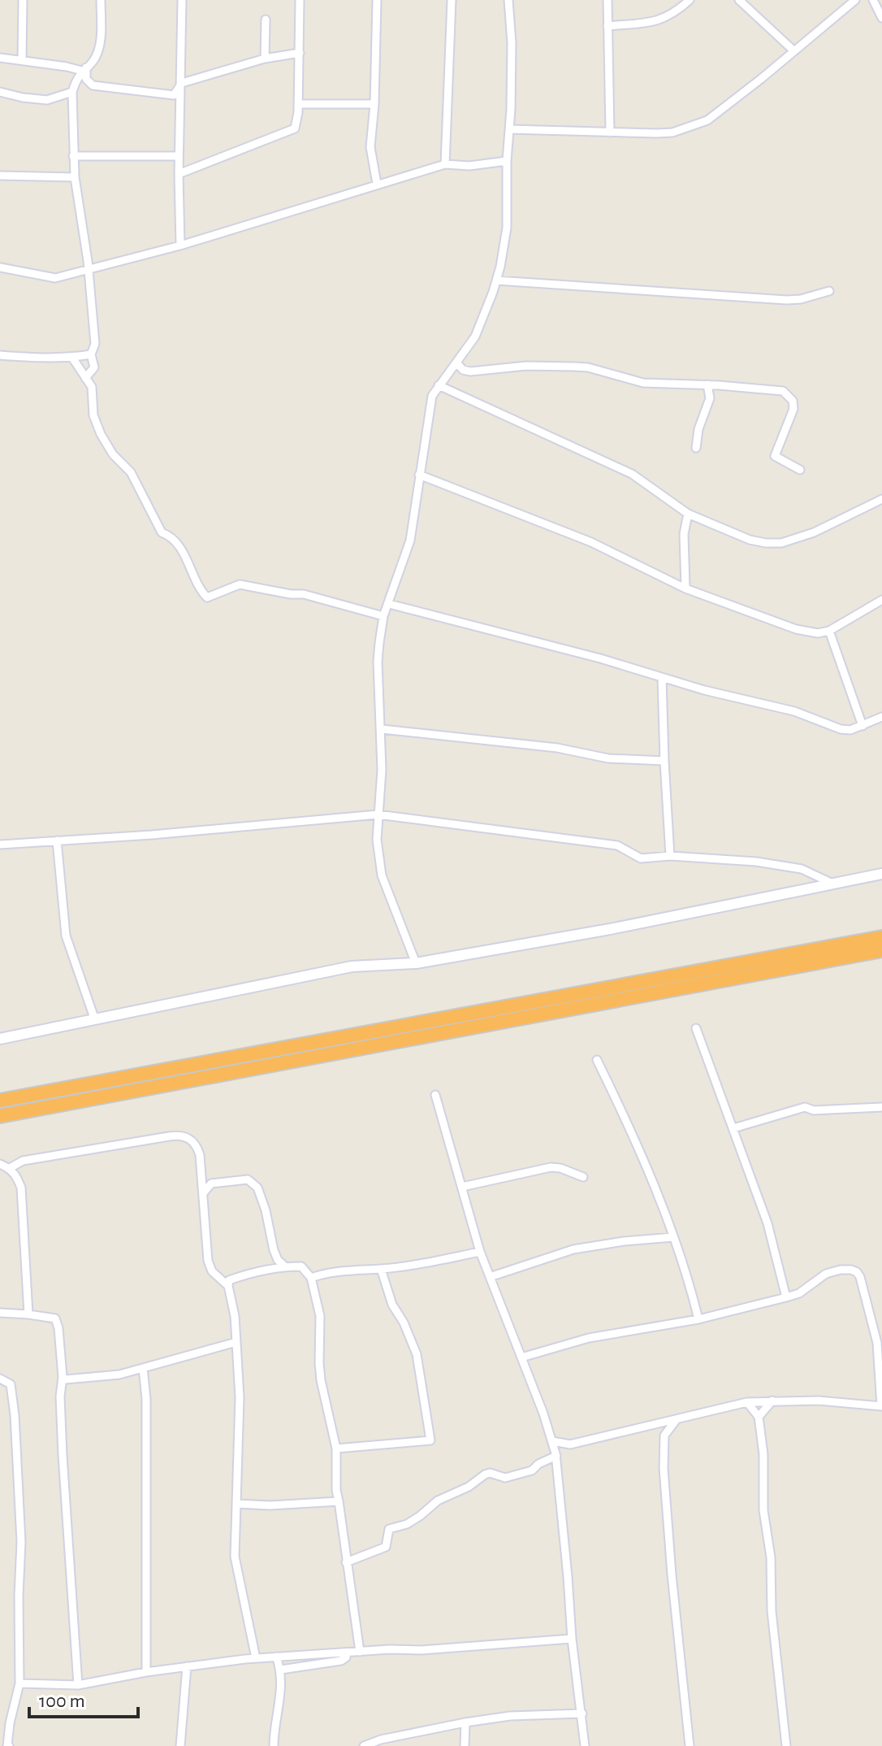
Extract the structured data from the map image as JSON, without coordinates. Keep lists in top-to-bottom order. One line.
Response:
{"scale_bar":"100 m"}
